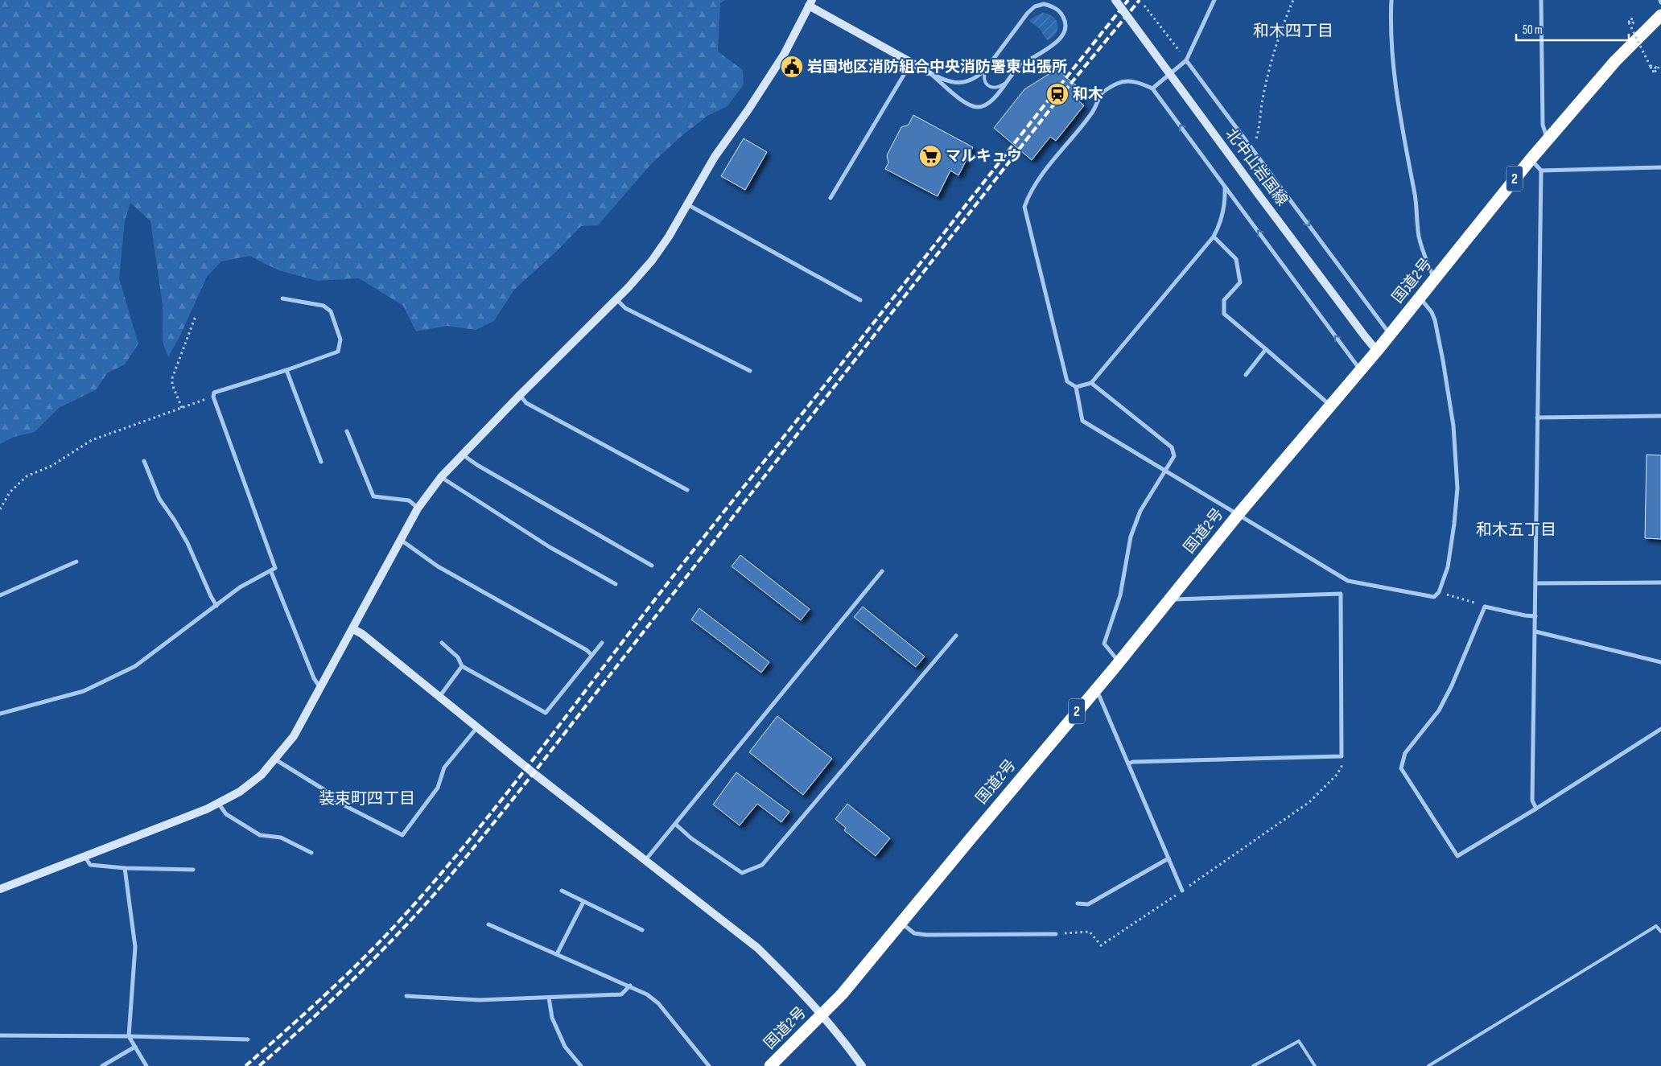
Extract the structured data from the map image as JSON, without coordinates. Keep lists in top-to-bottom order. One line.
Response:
{"streets":{"highway":["2","国道2号"],"street":["北中山岩国線"]},"crossings":[["北中山岩国線","国道2号"]],"districts":["和木四丁目","和木五丁目","装束町四丁目"],"places":{"public building":["岩国地区消防組合中央消防署東出張所"],"station":["和木"],"supermarket":["マルキュウ"]},"scale_bar":"50 m"}
